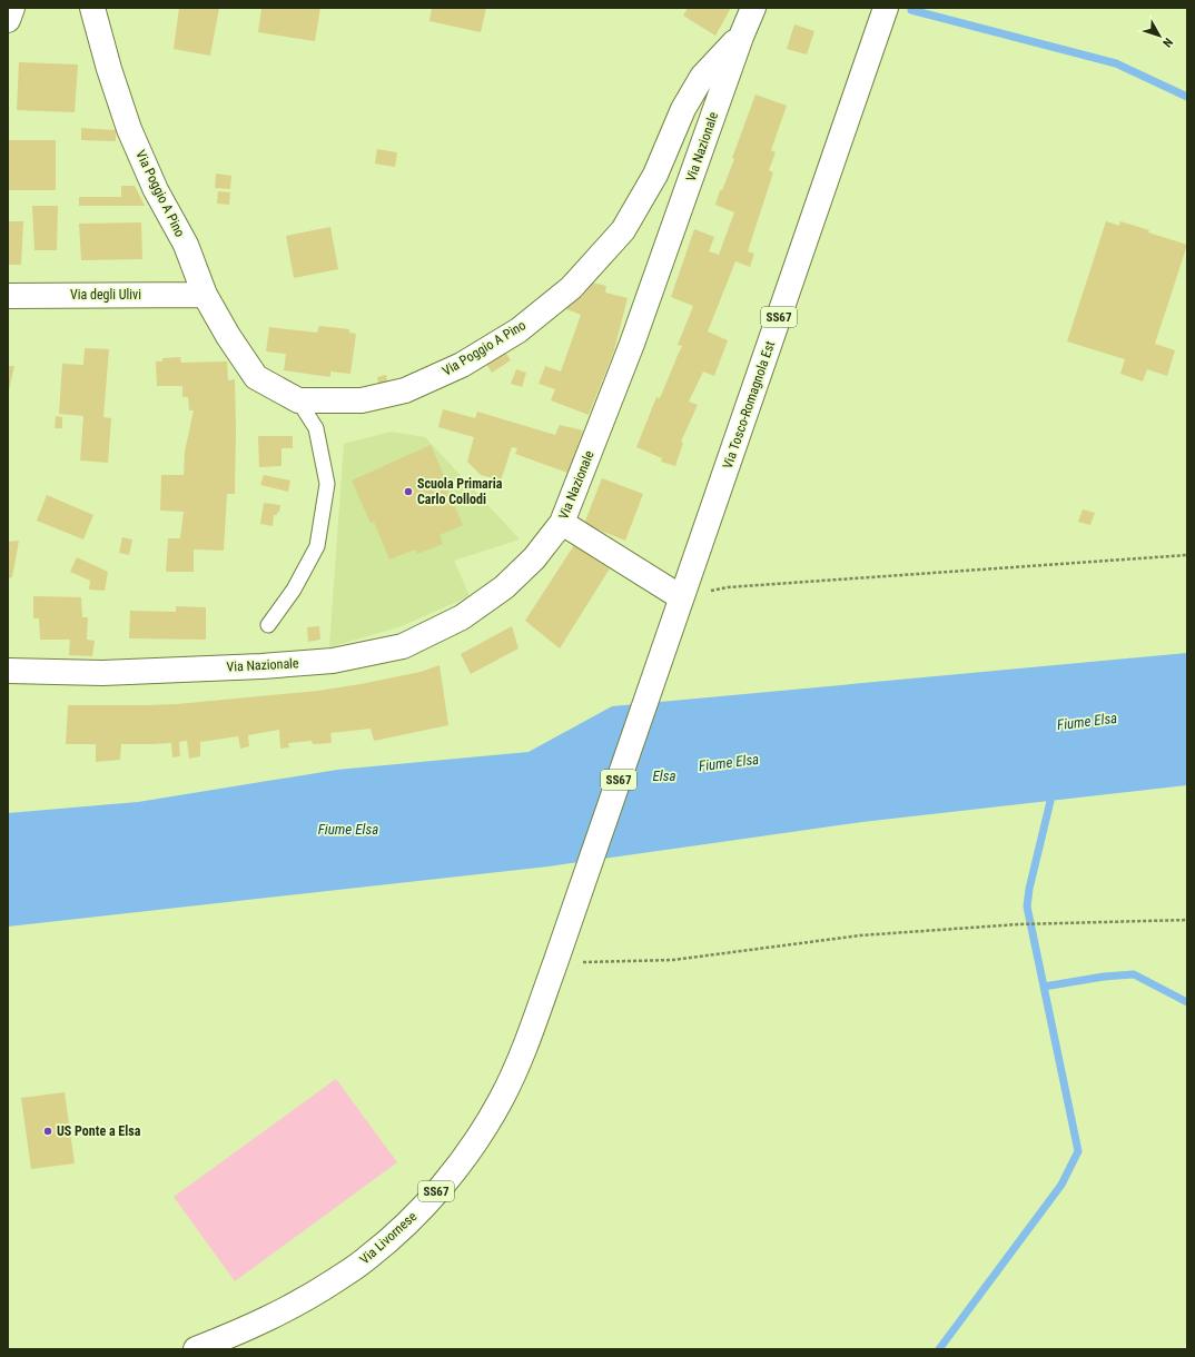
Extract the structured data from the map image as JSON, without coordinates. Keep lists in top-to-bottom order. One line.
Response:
{"streets":{"street":["Via Nazionale","Via Poggio A Pino","Via degli Ulivi","SS67","Via Tosco-Romagnola Est","Via Livornese"]},"crossings":[["Via Nazionale","Via Poggio A Pino"],["Via Poggio A Pino","Via degli Ulivi"],["Via Tosco-Romagnola Est","Via Livornese"]],"water":["Fiume Elsa","Elsa"],"places":["Scuola Primaria Carlo Collodi","US Ponte a Elsa"],"north":"bottom right"}
